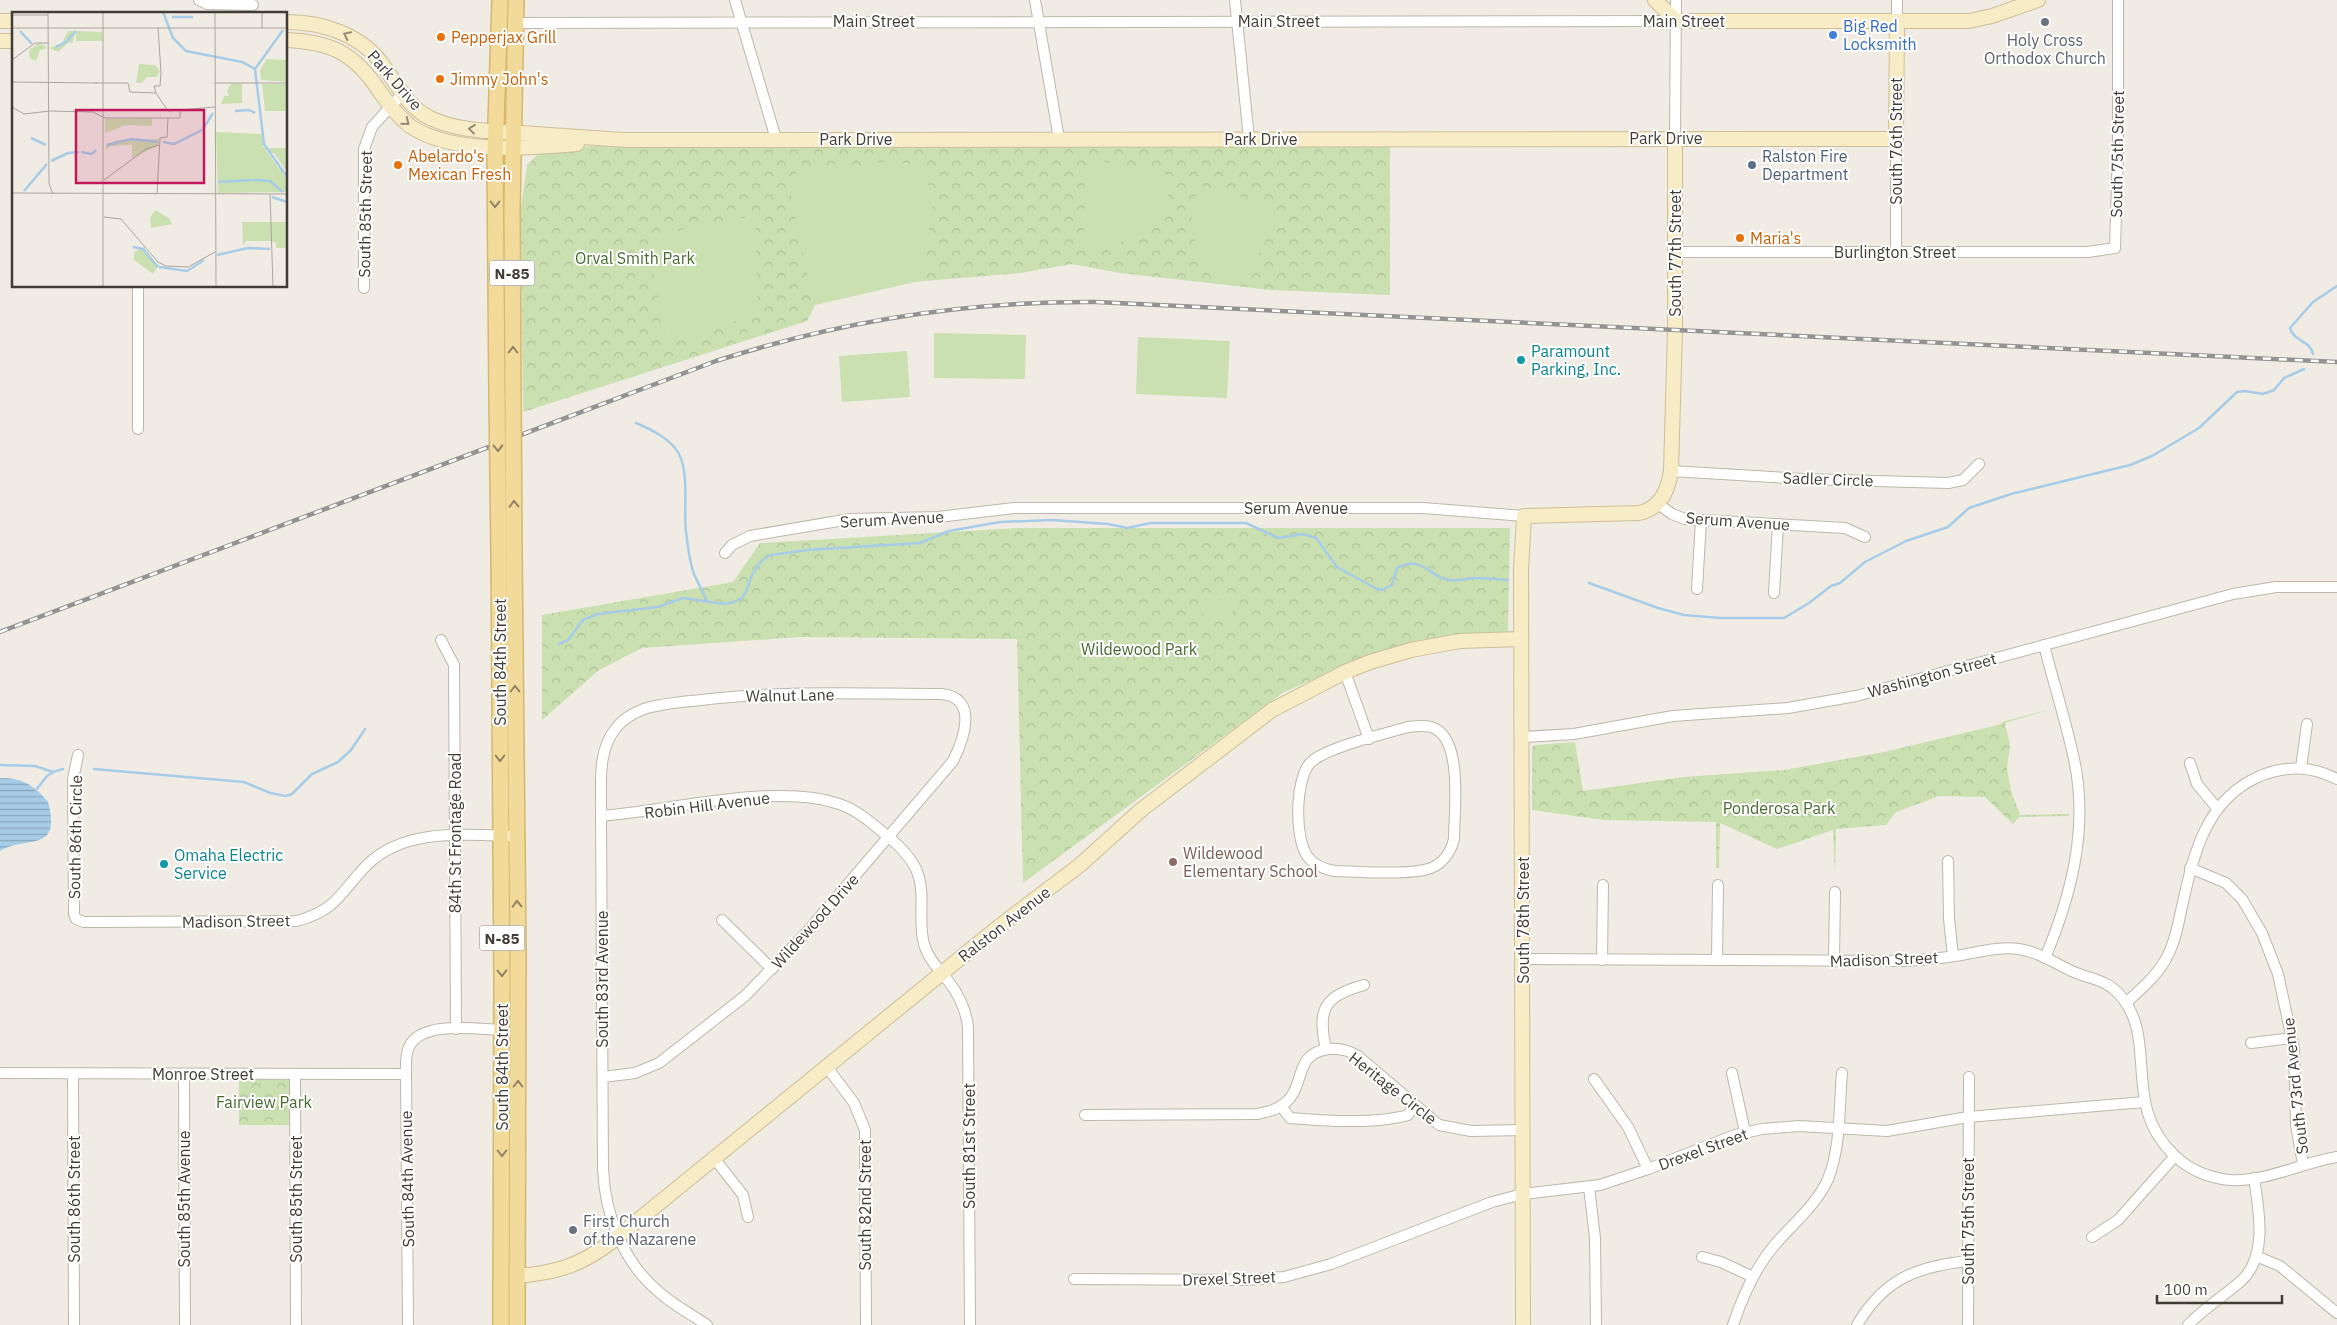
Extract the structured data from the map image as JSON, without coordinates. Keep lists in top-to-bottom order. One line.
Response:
{"streets":{"main road":["N-85","South 84th Street"],"street":["Main Street","Park Drive","South 76th Street","South 75th Street","South 85th Street","Burlington Street","South 77th Street","Sadler Circle","Serum Avenue","Washington Street","Walnut Lane","Robin Hill Avenue","84th St Frontage Road","South 86th Circle","South 78th Street","Madison Street","Wildewood Drive","Ralston Avenue","South 83rd Avenue","Monroe Street","South 73rd Avenue","Heritage Circle","South 81st Street","Drexel Street","South 84th Avenue","South 86th Street","South 85th Avenue","South 82nd Street"]},"crossings":[["Main Street","South 76th Street"],["Main Street","South 77th Street"],["Main Street","South 84th Street"],["Park Drive","South 76th Street"],["Park Drive","South 85th Street"],["Park Drive","South 77th Street"],["Park Drive","South 84th Street"],["South 76th Street","Burlington Street"],["South 75th Street","Burlington Street"],["South 75th Street","Drexel Street"],["South 85th Street","Monroe Street"],["Burlington Street","South 77th Street"],["South 77th Street","Sadler Circle"],["South 77th Street","Serum Avenue"],["Serum Avenue","South 78th Street"],["South 84th Street","Madison Street"],["South 84th Street","Ralston Avenue"],["Washington Street","South 78th Street"],["Walnut Lane","Wildewood Drive"],["Walnut Lane","South 83rd Avenue"],["Robin Hill Avenue","Wildewood Drive"],["Robin Hill Avenue","Ralston Avenue"],["Robin Hill Avenue","South 83rd Avenue"],["Robin Hill Avenue","South 81st Street"],["84th St Frontage Road","Madison Street"],["84th St Frontage Road","South 84th Avenue"],["South 86th Circle","Madison Street"],["South 78th Street","Madison Street"],["South 78th Street","Ralston Avenue"],["South 78th Street","Heritage Circle"],["South 78th Street","Drexel Street"],["Madison Street","Drexel Street"],["Wildewood Drive","South 83rd Avenue"],["Ralston Avenue","South 83rd Avenue"],["Ralston Avenue","South 81st Street"],["Ralston Avenue","South 82nd Street"],["Monroe Street","South 84th Avenue"],["Monroe Street","South 86th Street"],["Monroe Street","South 85th Avenue"]],"parks":["Orval Smith Park","Wildewood Park","Ponderosa Park","Fairview Park"],"places":["Holy Cross Orthodox Church","Big Red Locksmith","Pepperjax Grill","Jimmy John's","Abelardo's Mexican Fresh","Ralston Fire Department","Maria's","Paramount Parking, Inc.","Wildewood Elementary School","Omaha Electric Service","First Church of the Nazarene"],"scale_bar":"100 m"}
